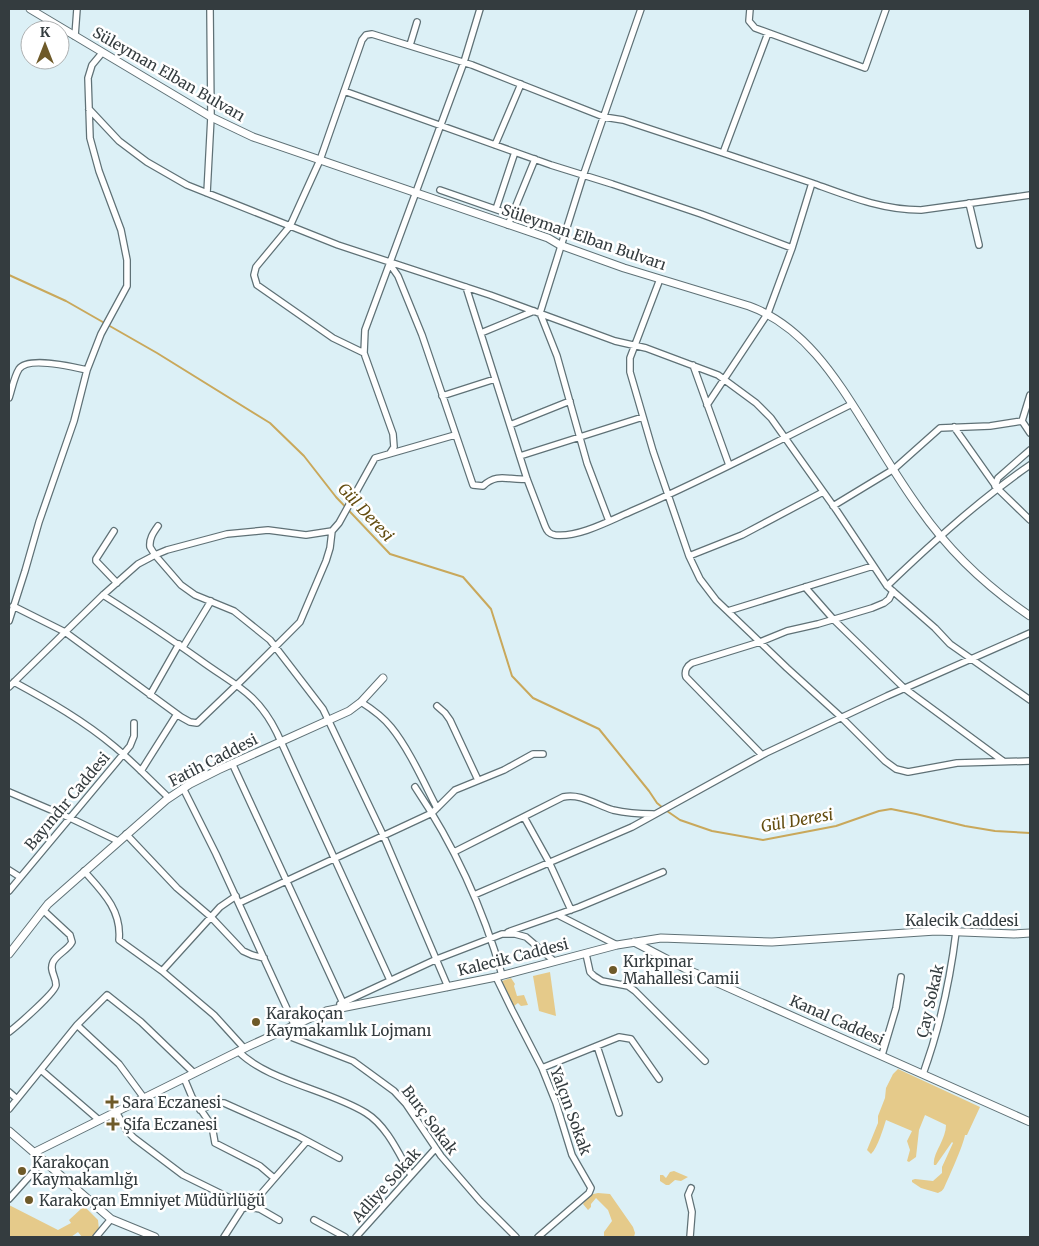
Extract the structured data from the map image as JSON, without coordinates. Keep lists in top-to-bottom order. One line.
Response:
{"streets":{"street":["Süleyman Elban Bulvarı","Fatih Caddesi","Bayındır Caddesi","Kalecik Caddesi","Çay Sokak","Kanal Caddesi","Yalçın Sokak","Burç Sokak","Adliye Sokak"]},"crossings":[["Kalecik Caddesi","Çay Sokak"],["Kalecik Caddesi","Kanal Caddesi"],["Kalecik Caddesi","Yalçın Sokak"],["Kalecik Caddesi","Burç Sokak"],["Çay Sokak","Kanal Caddesi"],["Burç Sokak","Adliye Sokak"]],"water":["Gül Deresi"],"places":{"other":["Kırkpınar Mahallesi Camii","Karakoçan Kaymakamlık Lojmanı","Karakoçan Kaymakamlığı","Karakoçan Emniyet Müdürlüğü"],"health":["Sara Eczanesi","Şifa Eczanesi"]},"north":"top"}
